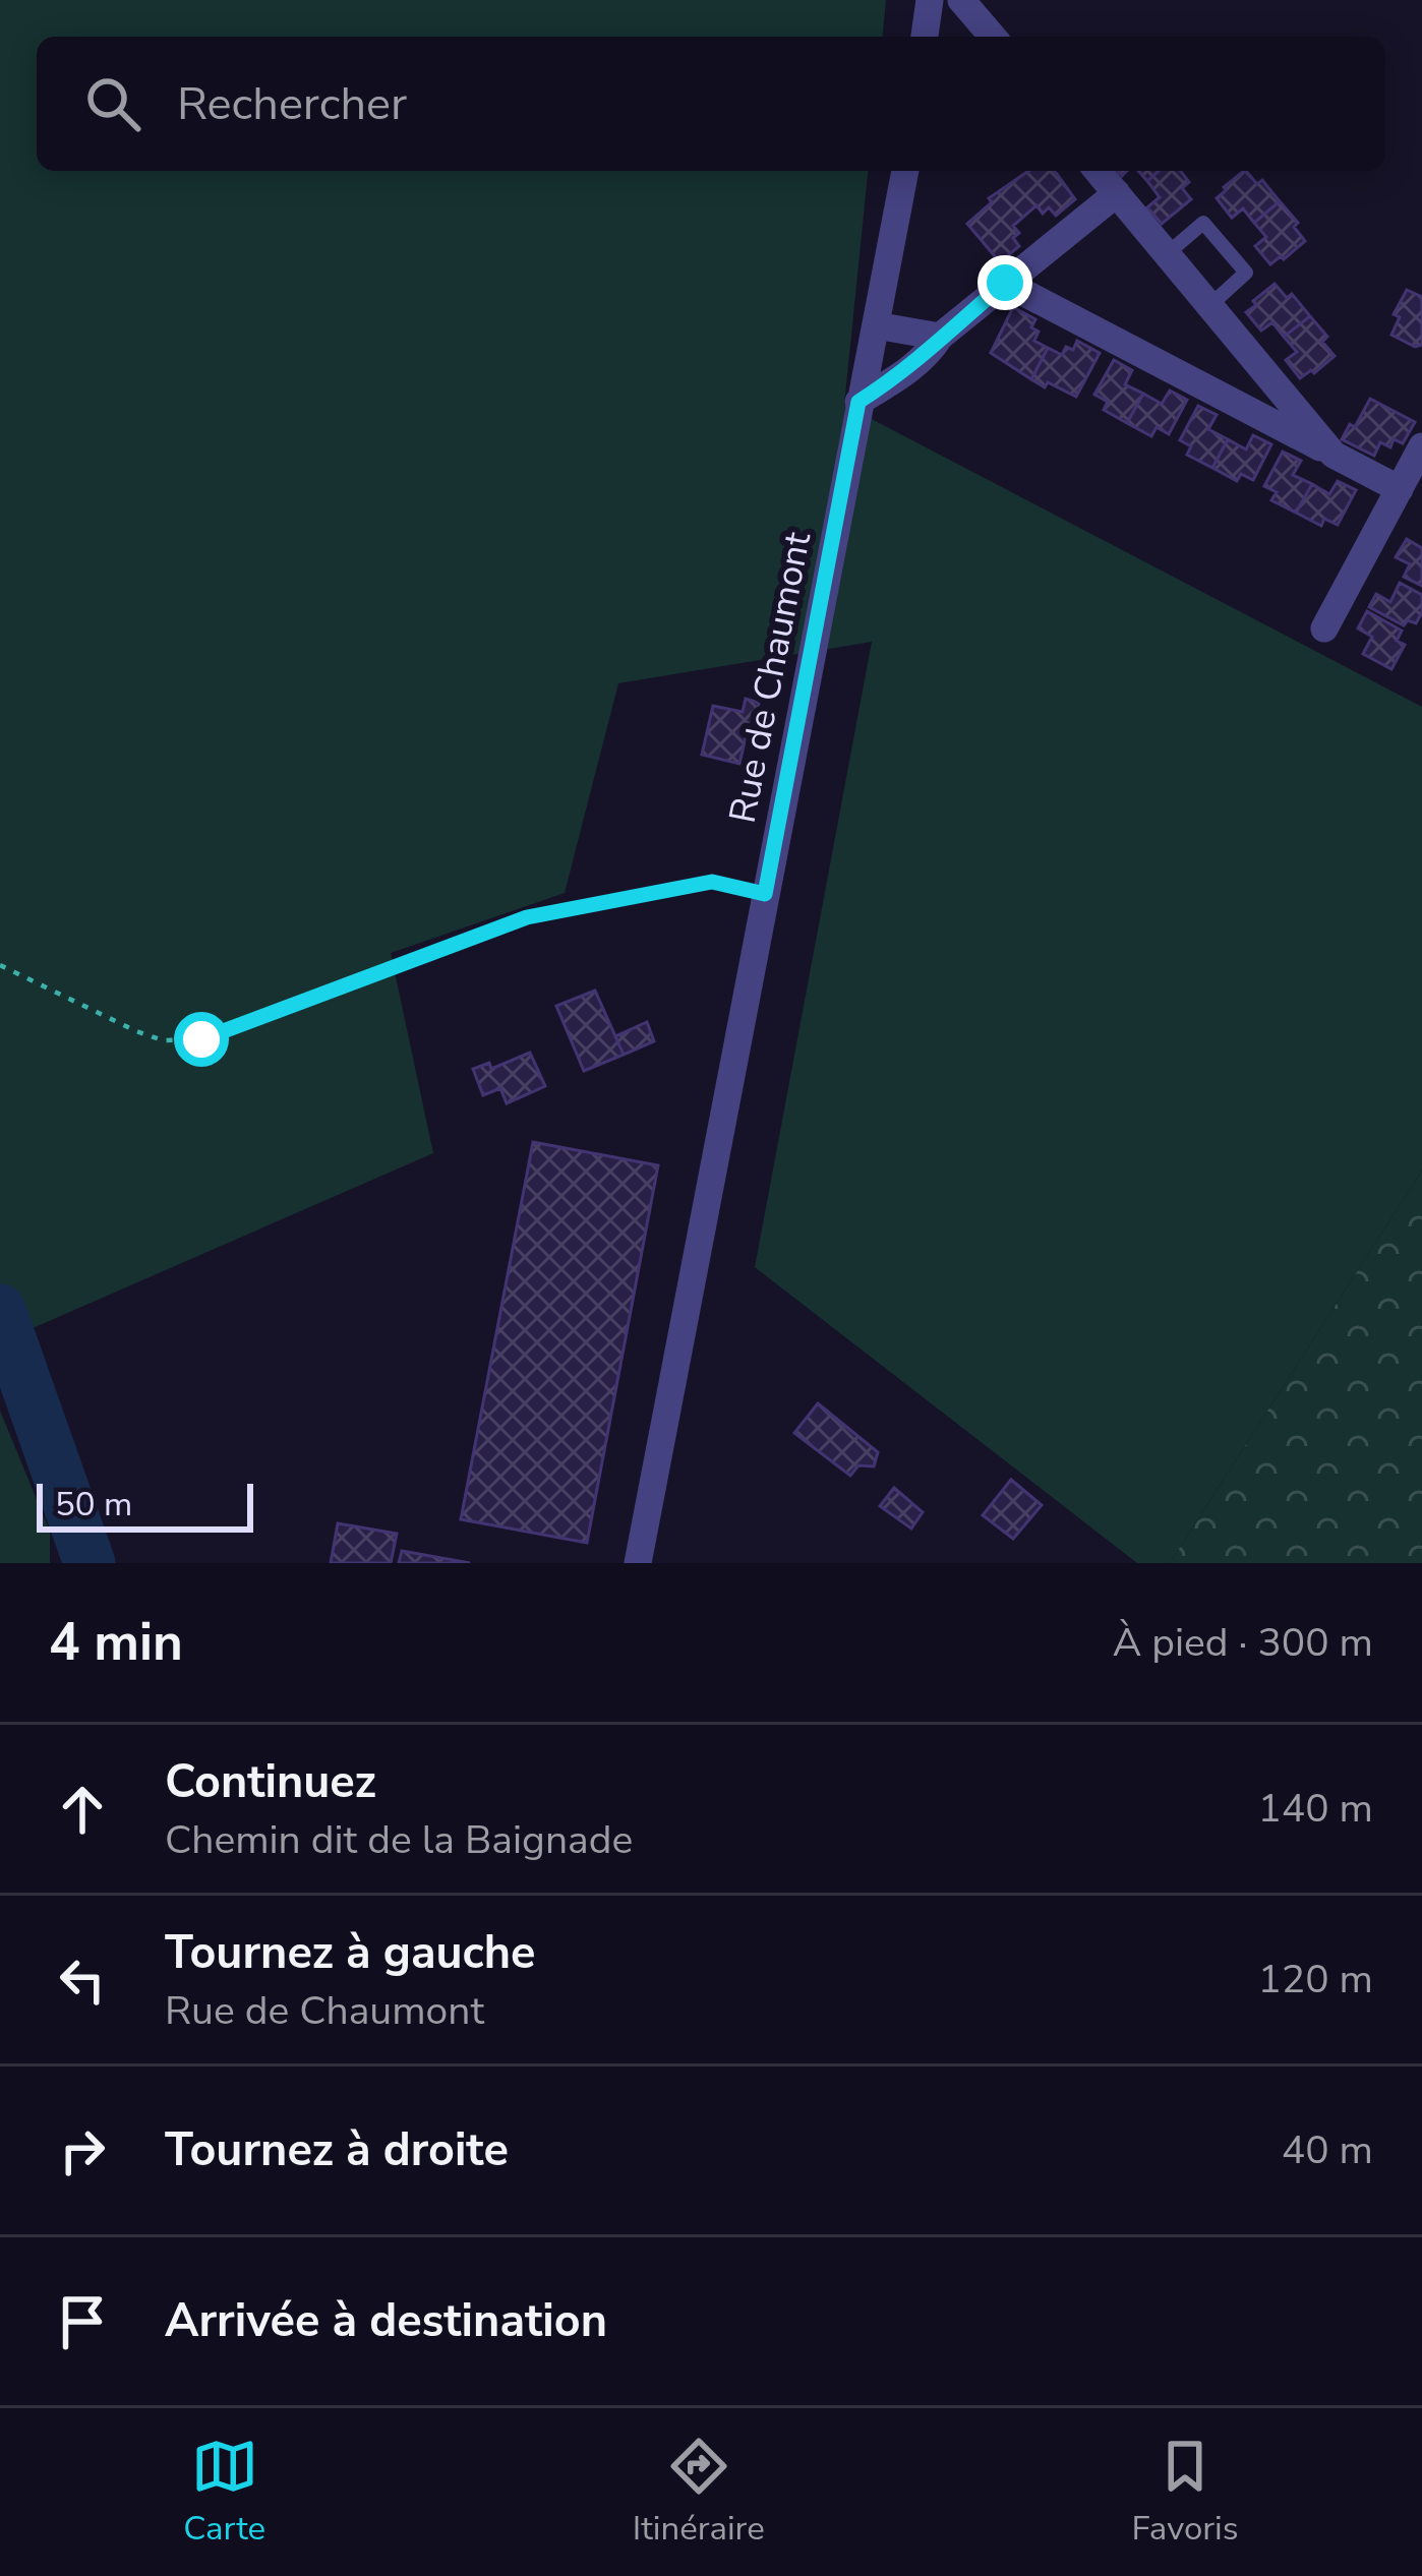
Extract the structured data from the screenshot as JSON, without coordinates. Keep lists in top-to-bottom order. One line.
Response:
{"streets":{"street":["Rue de Chaumont"]},"scale_bar":"50 m","page":{"search":"Rechercher","scale":"50 m","heading":["4 min","À pied · 300 m"],"list":[["Continuez","Chemin dit de la Baignade","140 m"],["Tournez à gauche","Rue de Chaumont","120 m"],["Tournez à droite","40 m"],"Arrivée à destination"],"nav":["Carte","Itinéraire","Favoris"]}}
